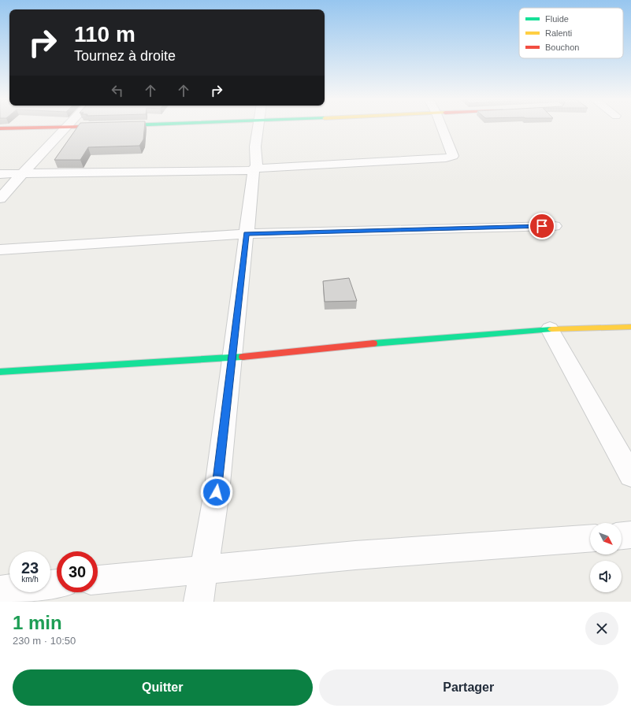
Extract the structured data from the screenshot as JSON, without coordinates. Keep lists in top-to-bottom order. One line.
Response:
{"legend":["Fluide","Ralenti","Bouchon"],"north":"bottom right","page":{"turn":["110 m","Tournez à droite"],"speed":"23 km/h","limit":"30","heading":["1 min","230 m · 10:50"],"buttons":["Quitter","Partager"]}}
